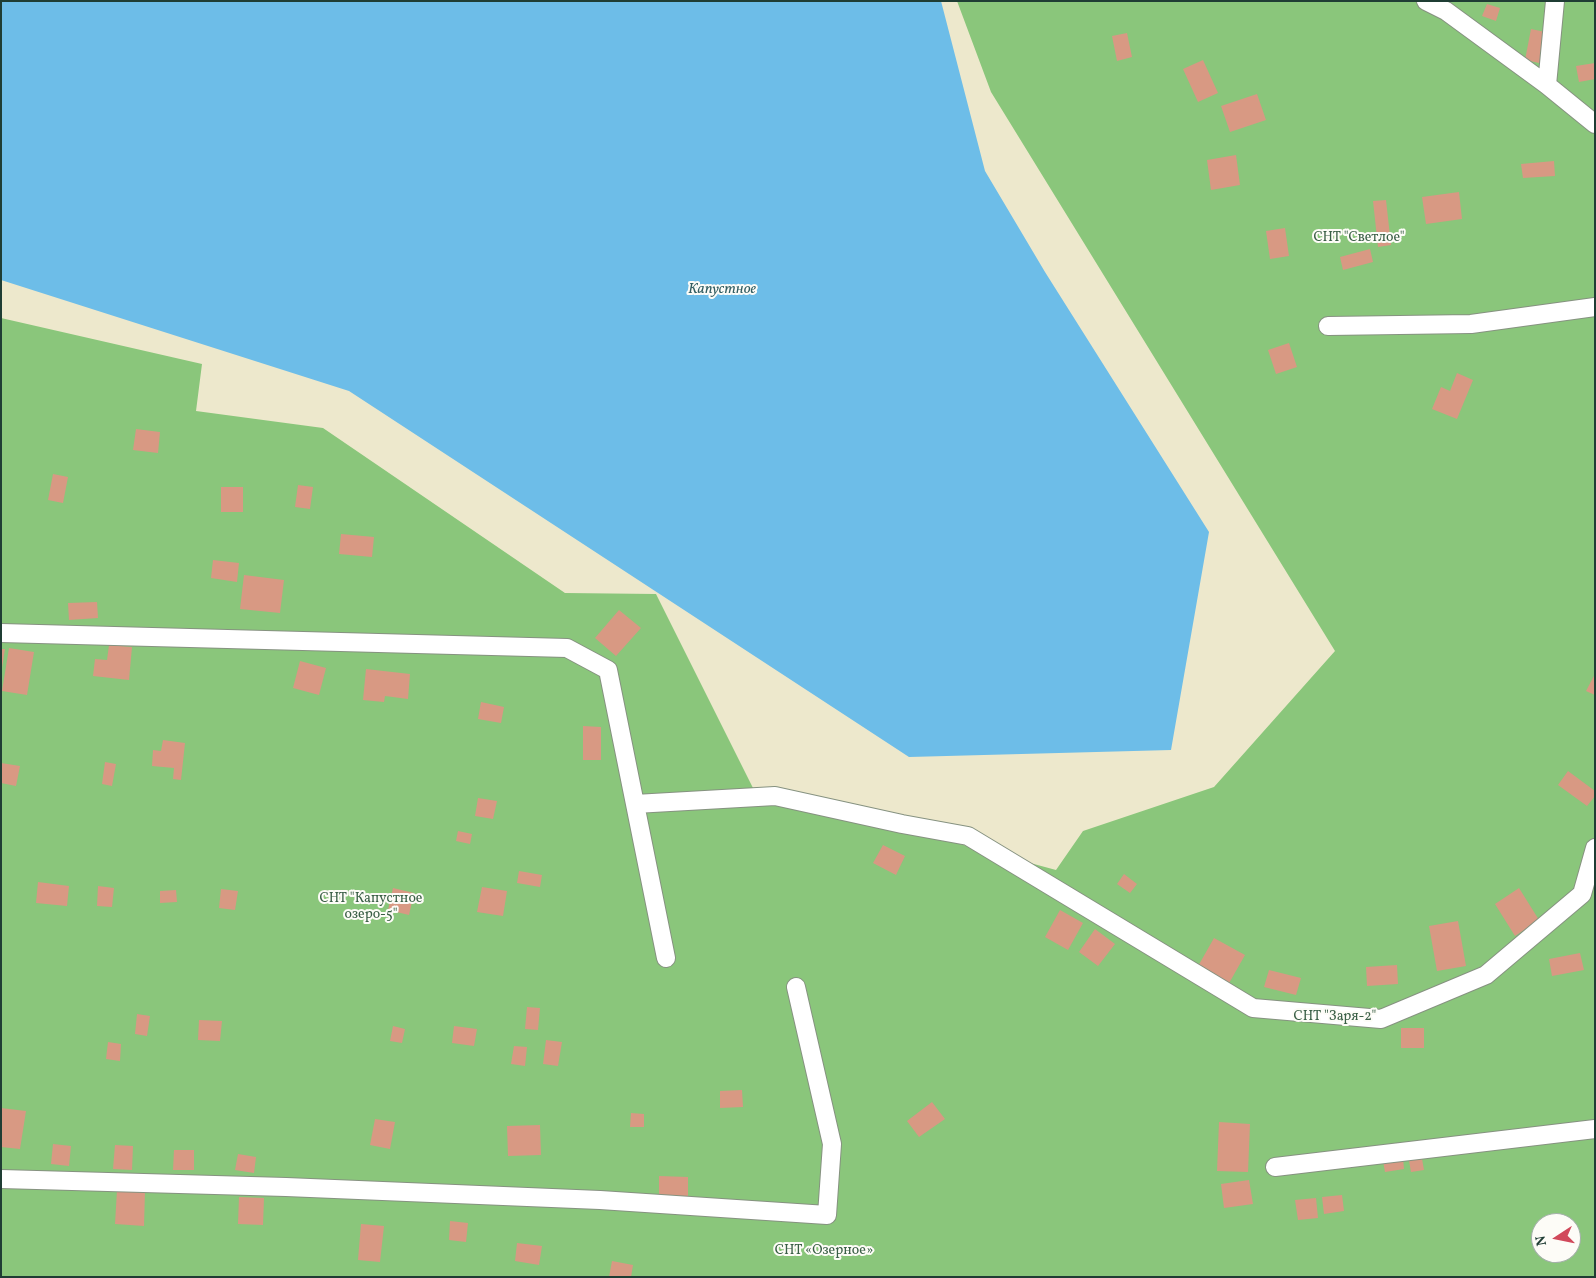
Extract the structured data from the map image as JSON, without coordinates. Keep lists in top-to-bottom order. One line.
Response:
{"water":["Капустное"],"parks":["СНТ \"Светлое\"","СНТ \"Капустное озеро-5\"","СНТ \"Заря-2\"","СНТ «Озерное»"],"north":"left"}
